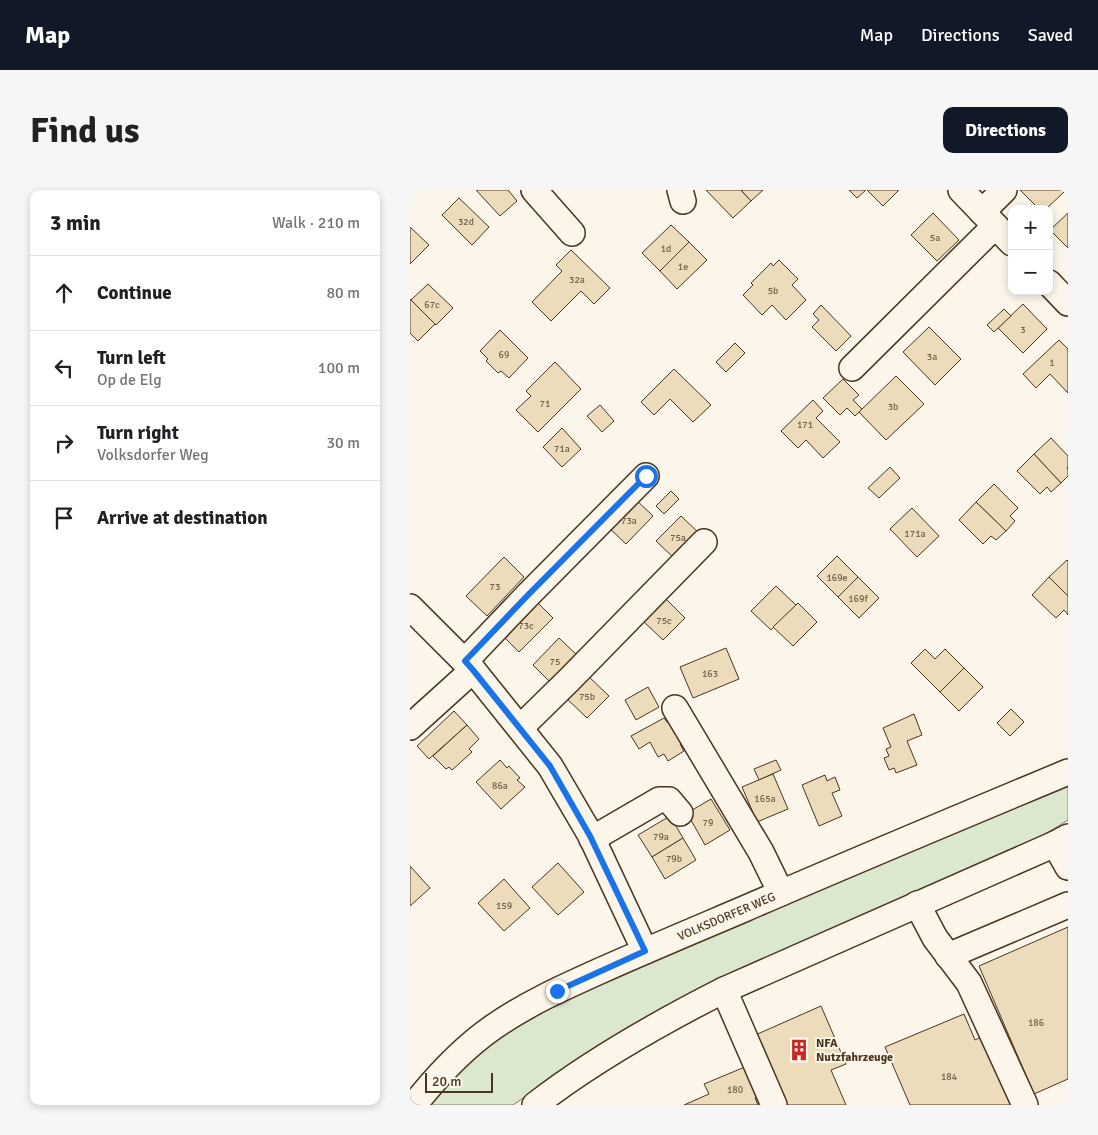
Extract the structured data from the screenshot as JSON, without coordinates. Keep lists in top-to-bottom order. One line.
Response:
{"streets":{"street":["VOLKSDORFER WEG"]},"places":{"building":["NFA Nutzfahrzeuge"]},"house_numbers":["32d","5a","1d","1e","32a","5b","67c","3","69","3a","1","71","3b","171","71a","73a","171a","75a","169e","73","169f","75c","73c","75","163","75b","86a","165a","79","79a","79b","159","186","184","180"],"scale_bar":"20 m","page":{"header":"Map","nav":["Map","Directions","Saved"],"buttons":"Directions","title":"Find us","heading":["3 min","Walk · 210 m"],"map_buttons":["+","−"],"list":[["Continue","80 m"],["Turn left","Op de Elg","100 m"],["Turn right","Volksdorfer Weg","30 m"],"Arrive at destination"],"scale":"20 m"}}
